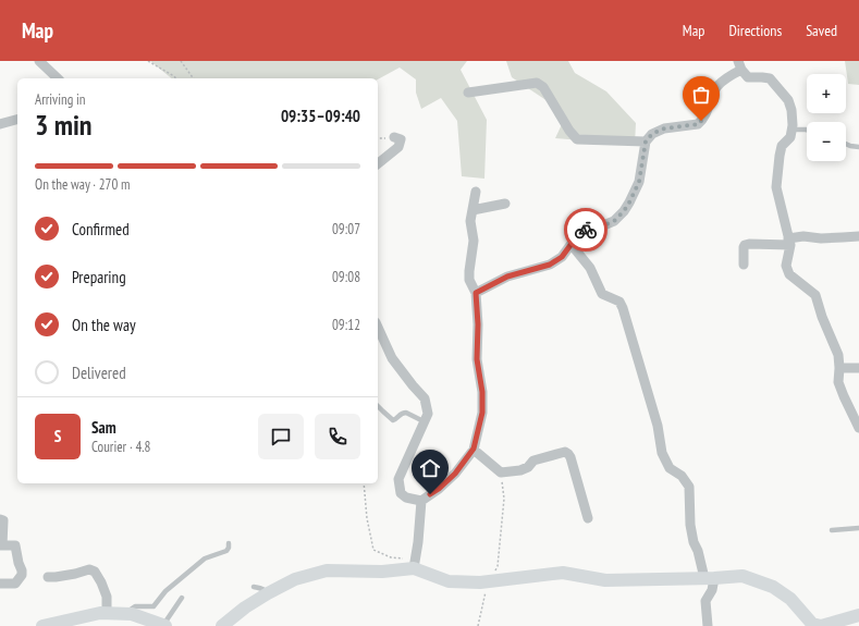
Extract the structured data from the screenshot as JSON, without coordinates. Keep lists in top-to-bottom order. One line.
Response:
{"page":{"header":"Map","nav":["Map","Directions","Saved"],"map_buttons":["+","−"],"heading":["3 min","Arriving in","09:35–09:40"],"panel":["Sam","Courier · 4.8"],"bar":"On the way · 270 m","list":[["Confirmed","09:07"],["Preparing","09:08"],["On the way","09:12"],"Delivered"],"round":"S"}}
